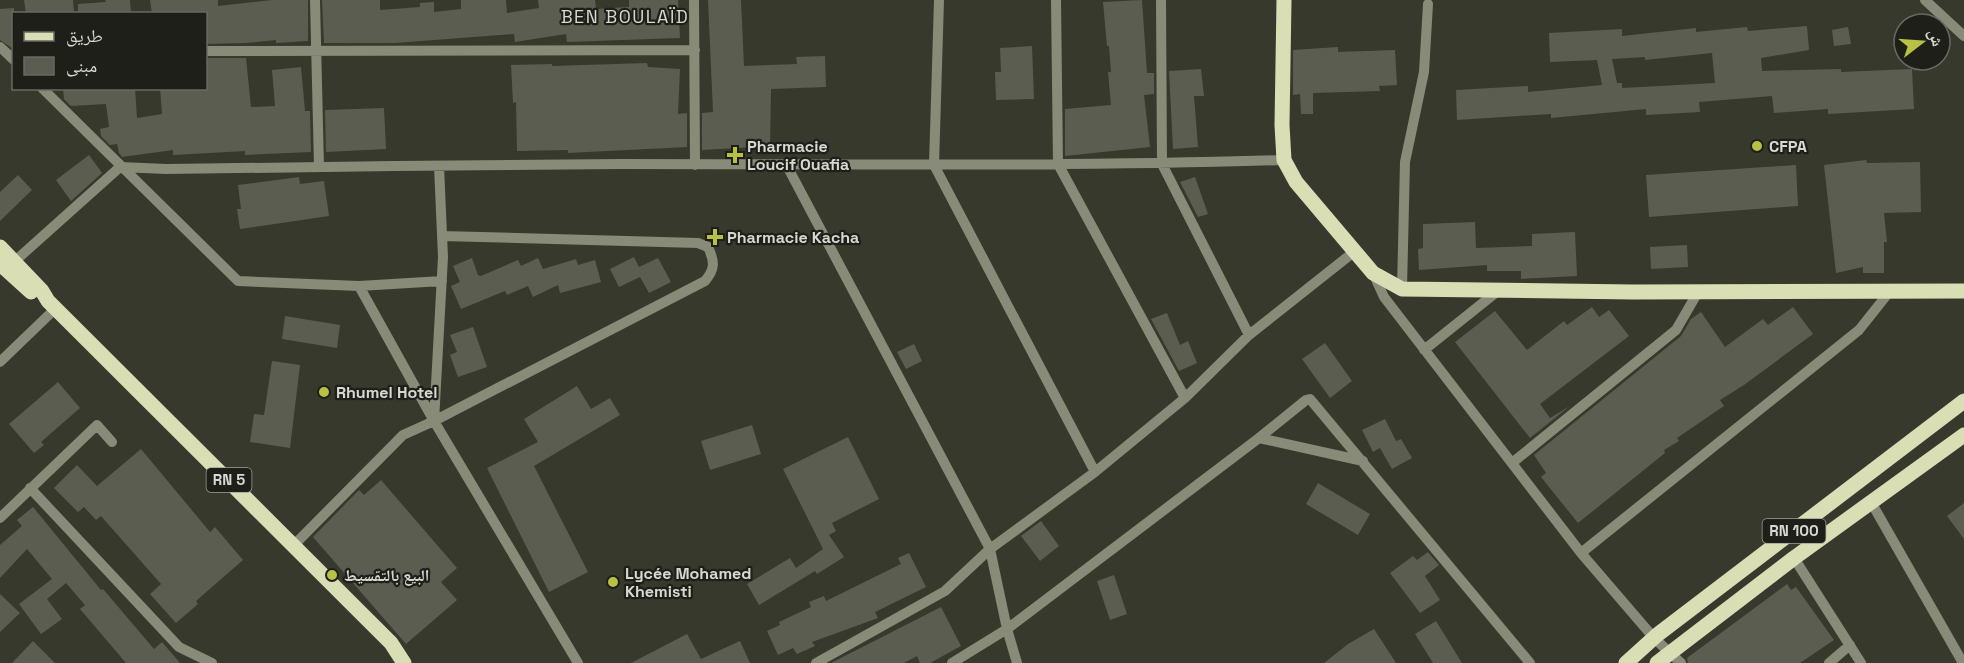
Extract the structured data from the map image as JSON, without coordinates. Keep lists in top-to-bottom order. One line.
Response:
{"streets":{"main road":["RN 5","RN 100"]},"districts":["BEN BOULAÏD"],"places":{"other":["CFPA","Rhumel Hotel","البيع بالتقسيط","Lycée Mohamed Khemisti"],"health":["Pharmacie Loucif Ouafia","Pharmacie Kacha"]},"legend":["طريق","مبنى"],"north":"right"}
